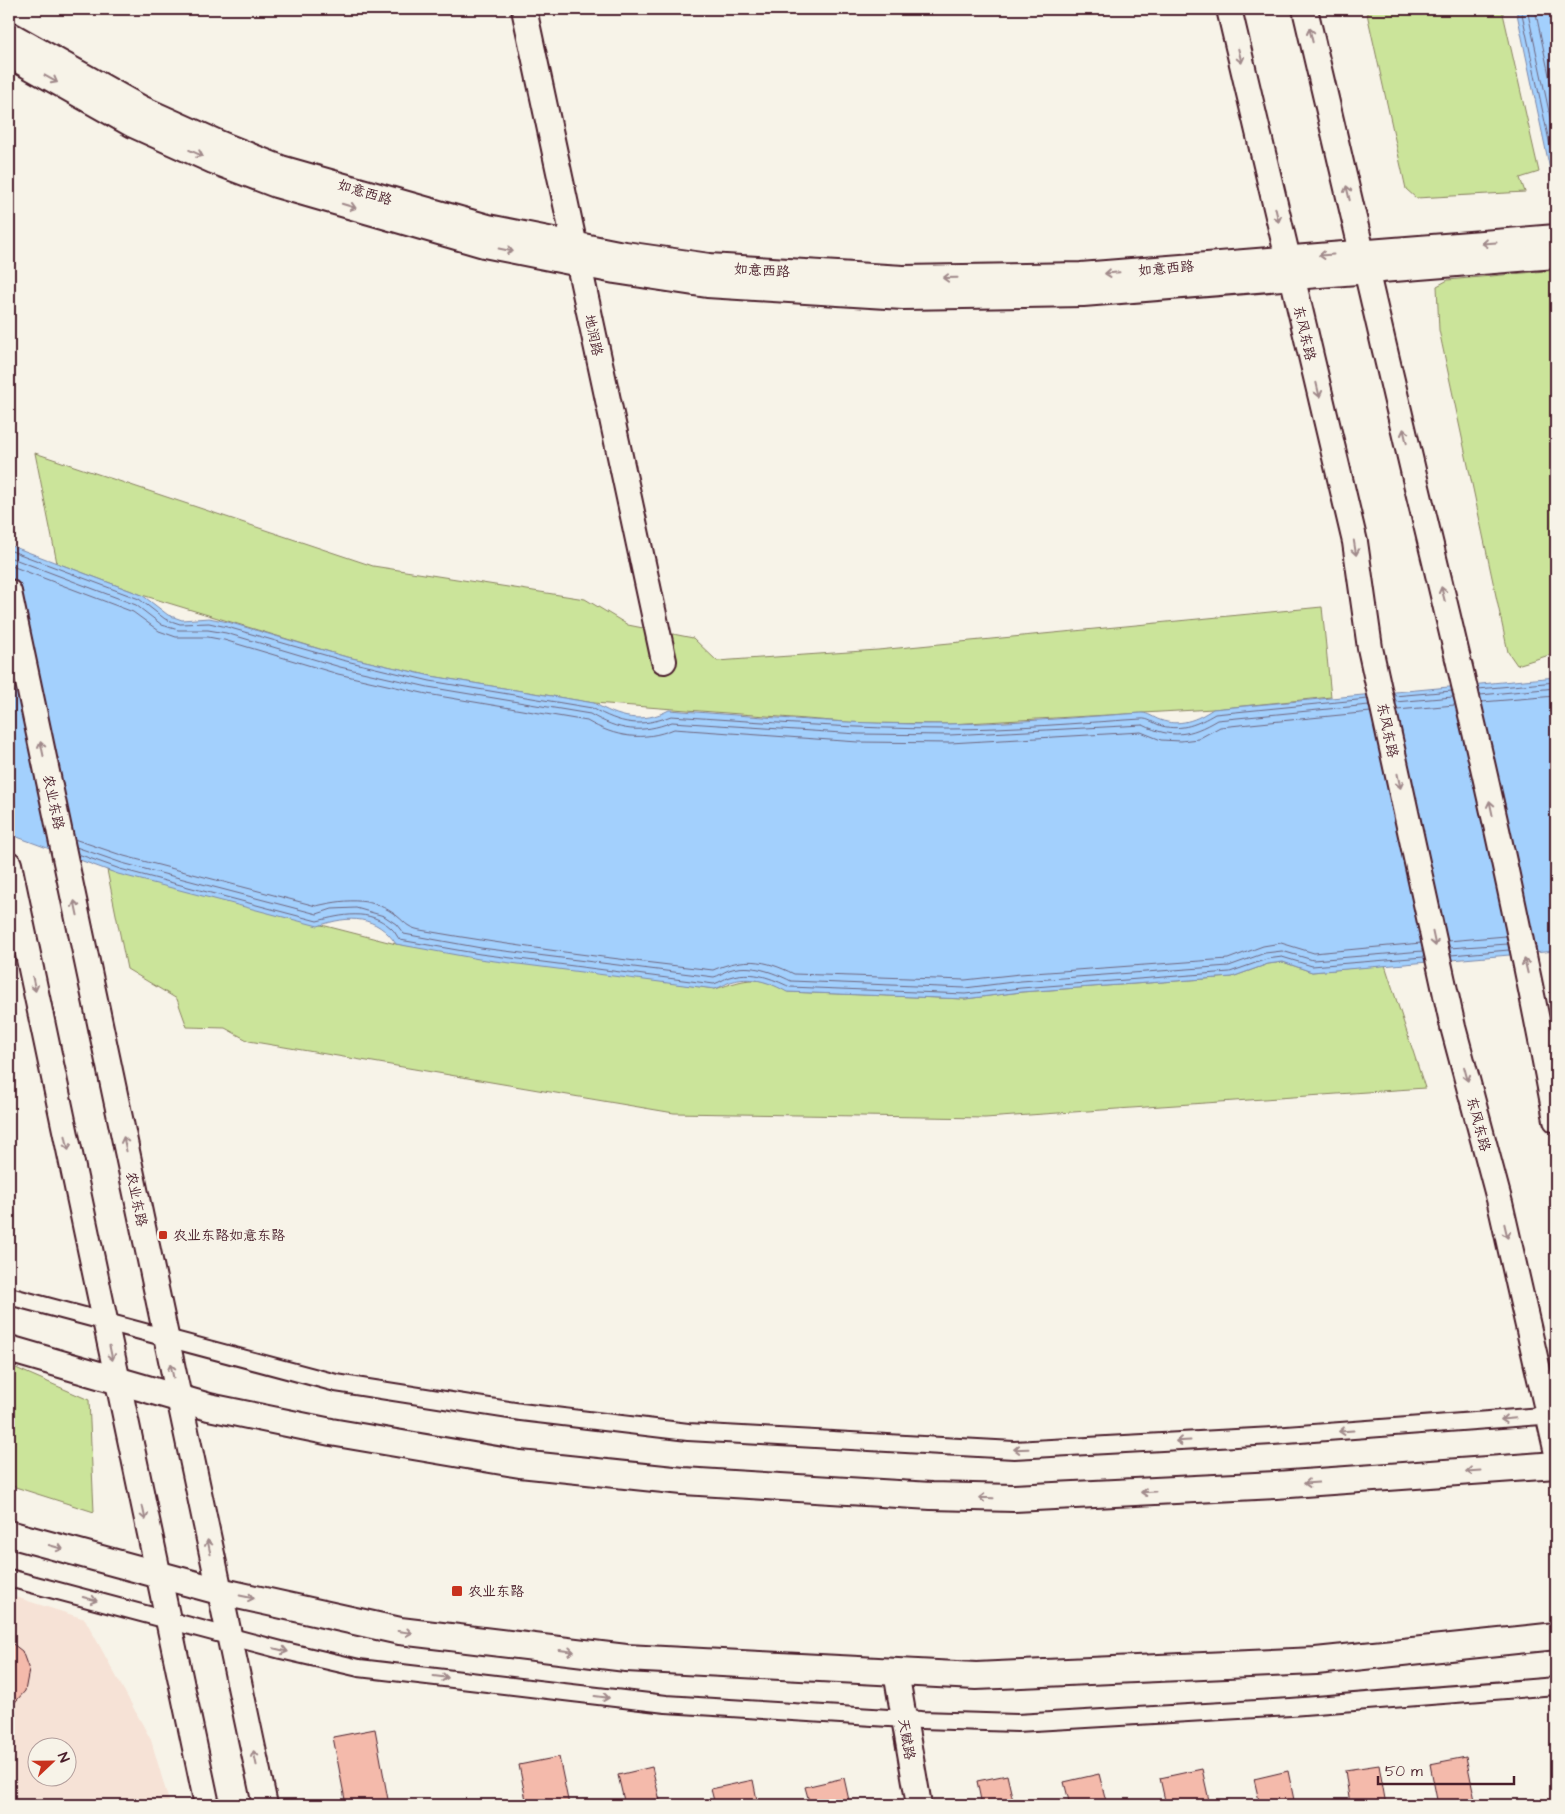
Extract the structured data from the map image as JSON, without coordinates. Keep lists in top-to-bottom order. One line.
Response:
{"streets":{"main road":["如意西路","东风东路","地润路","农业东路","天赋路"]},"crossings":[["如意西路","东风东路"],["如意西路","地润路"]],"places":{"transit":["农业东路如意东路","农业东路"]},"scale_bar":"50 m","north":"right"}
